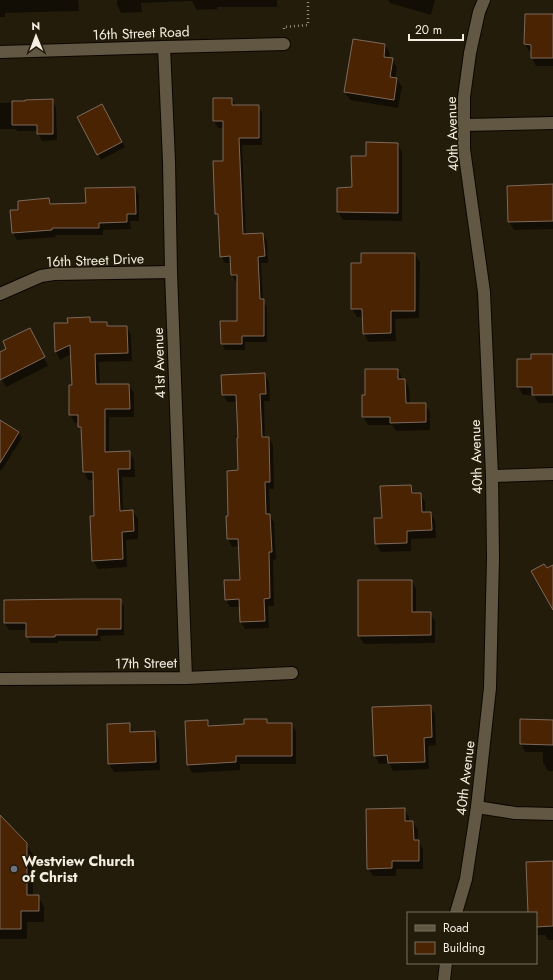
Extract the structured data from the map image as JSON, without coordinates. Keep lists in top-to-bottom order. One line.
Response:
{"streets":{"street":["16th Street Road","40th Avenue","16th Street Drive","41st Avenue","17th Street"]},"crossings":[["16th Street Road","41st Avenue"],["16th Street Drive","41st Avenue"],["41st Avenue","17th Street"]],"places":["Westview Church of Christ"],"legend":["Road","Building"],"scale_bar":"20 m","north":"top"}
